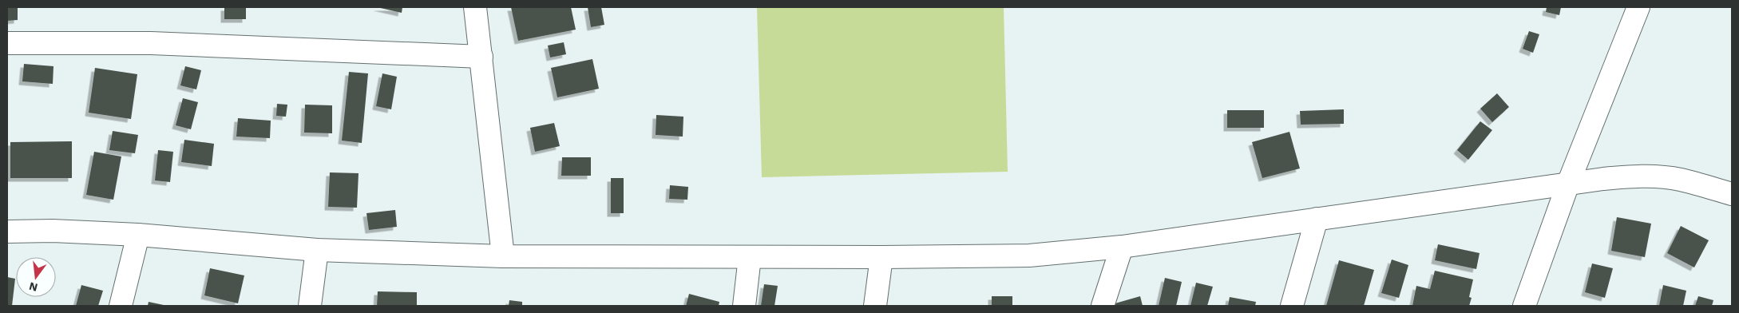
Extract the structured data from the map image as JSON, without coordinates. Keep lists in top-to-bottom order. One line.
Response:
{"north":"bottom"}
